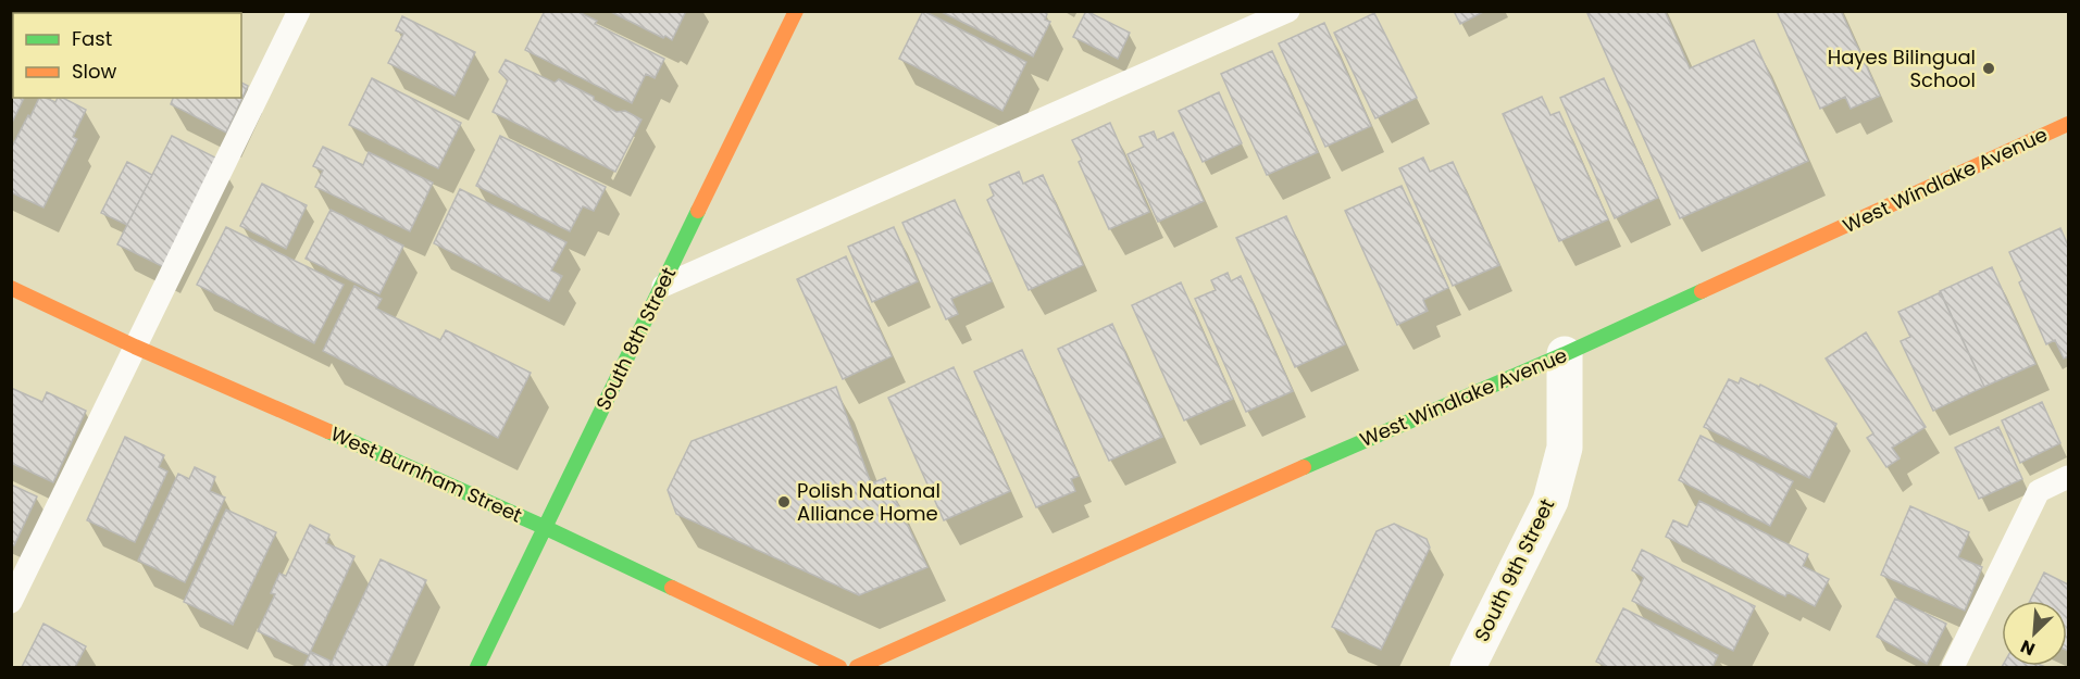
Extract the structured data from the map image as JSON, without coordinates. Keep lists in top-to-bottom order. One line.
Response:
{"streets":{"street":["West Windlake Avenue","South 8th Street","West Burnham Street","South 9th Street"]},"crossings":[["West Windlake Avenue","South 9th Street"],["South 8th Street","West Burnham Street"]],"places":["Hayes Bilingual School","Polish National Alliance Home"],"legend":["Fast","Slow"],"north":"bottom left"}
